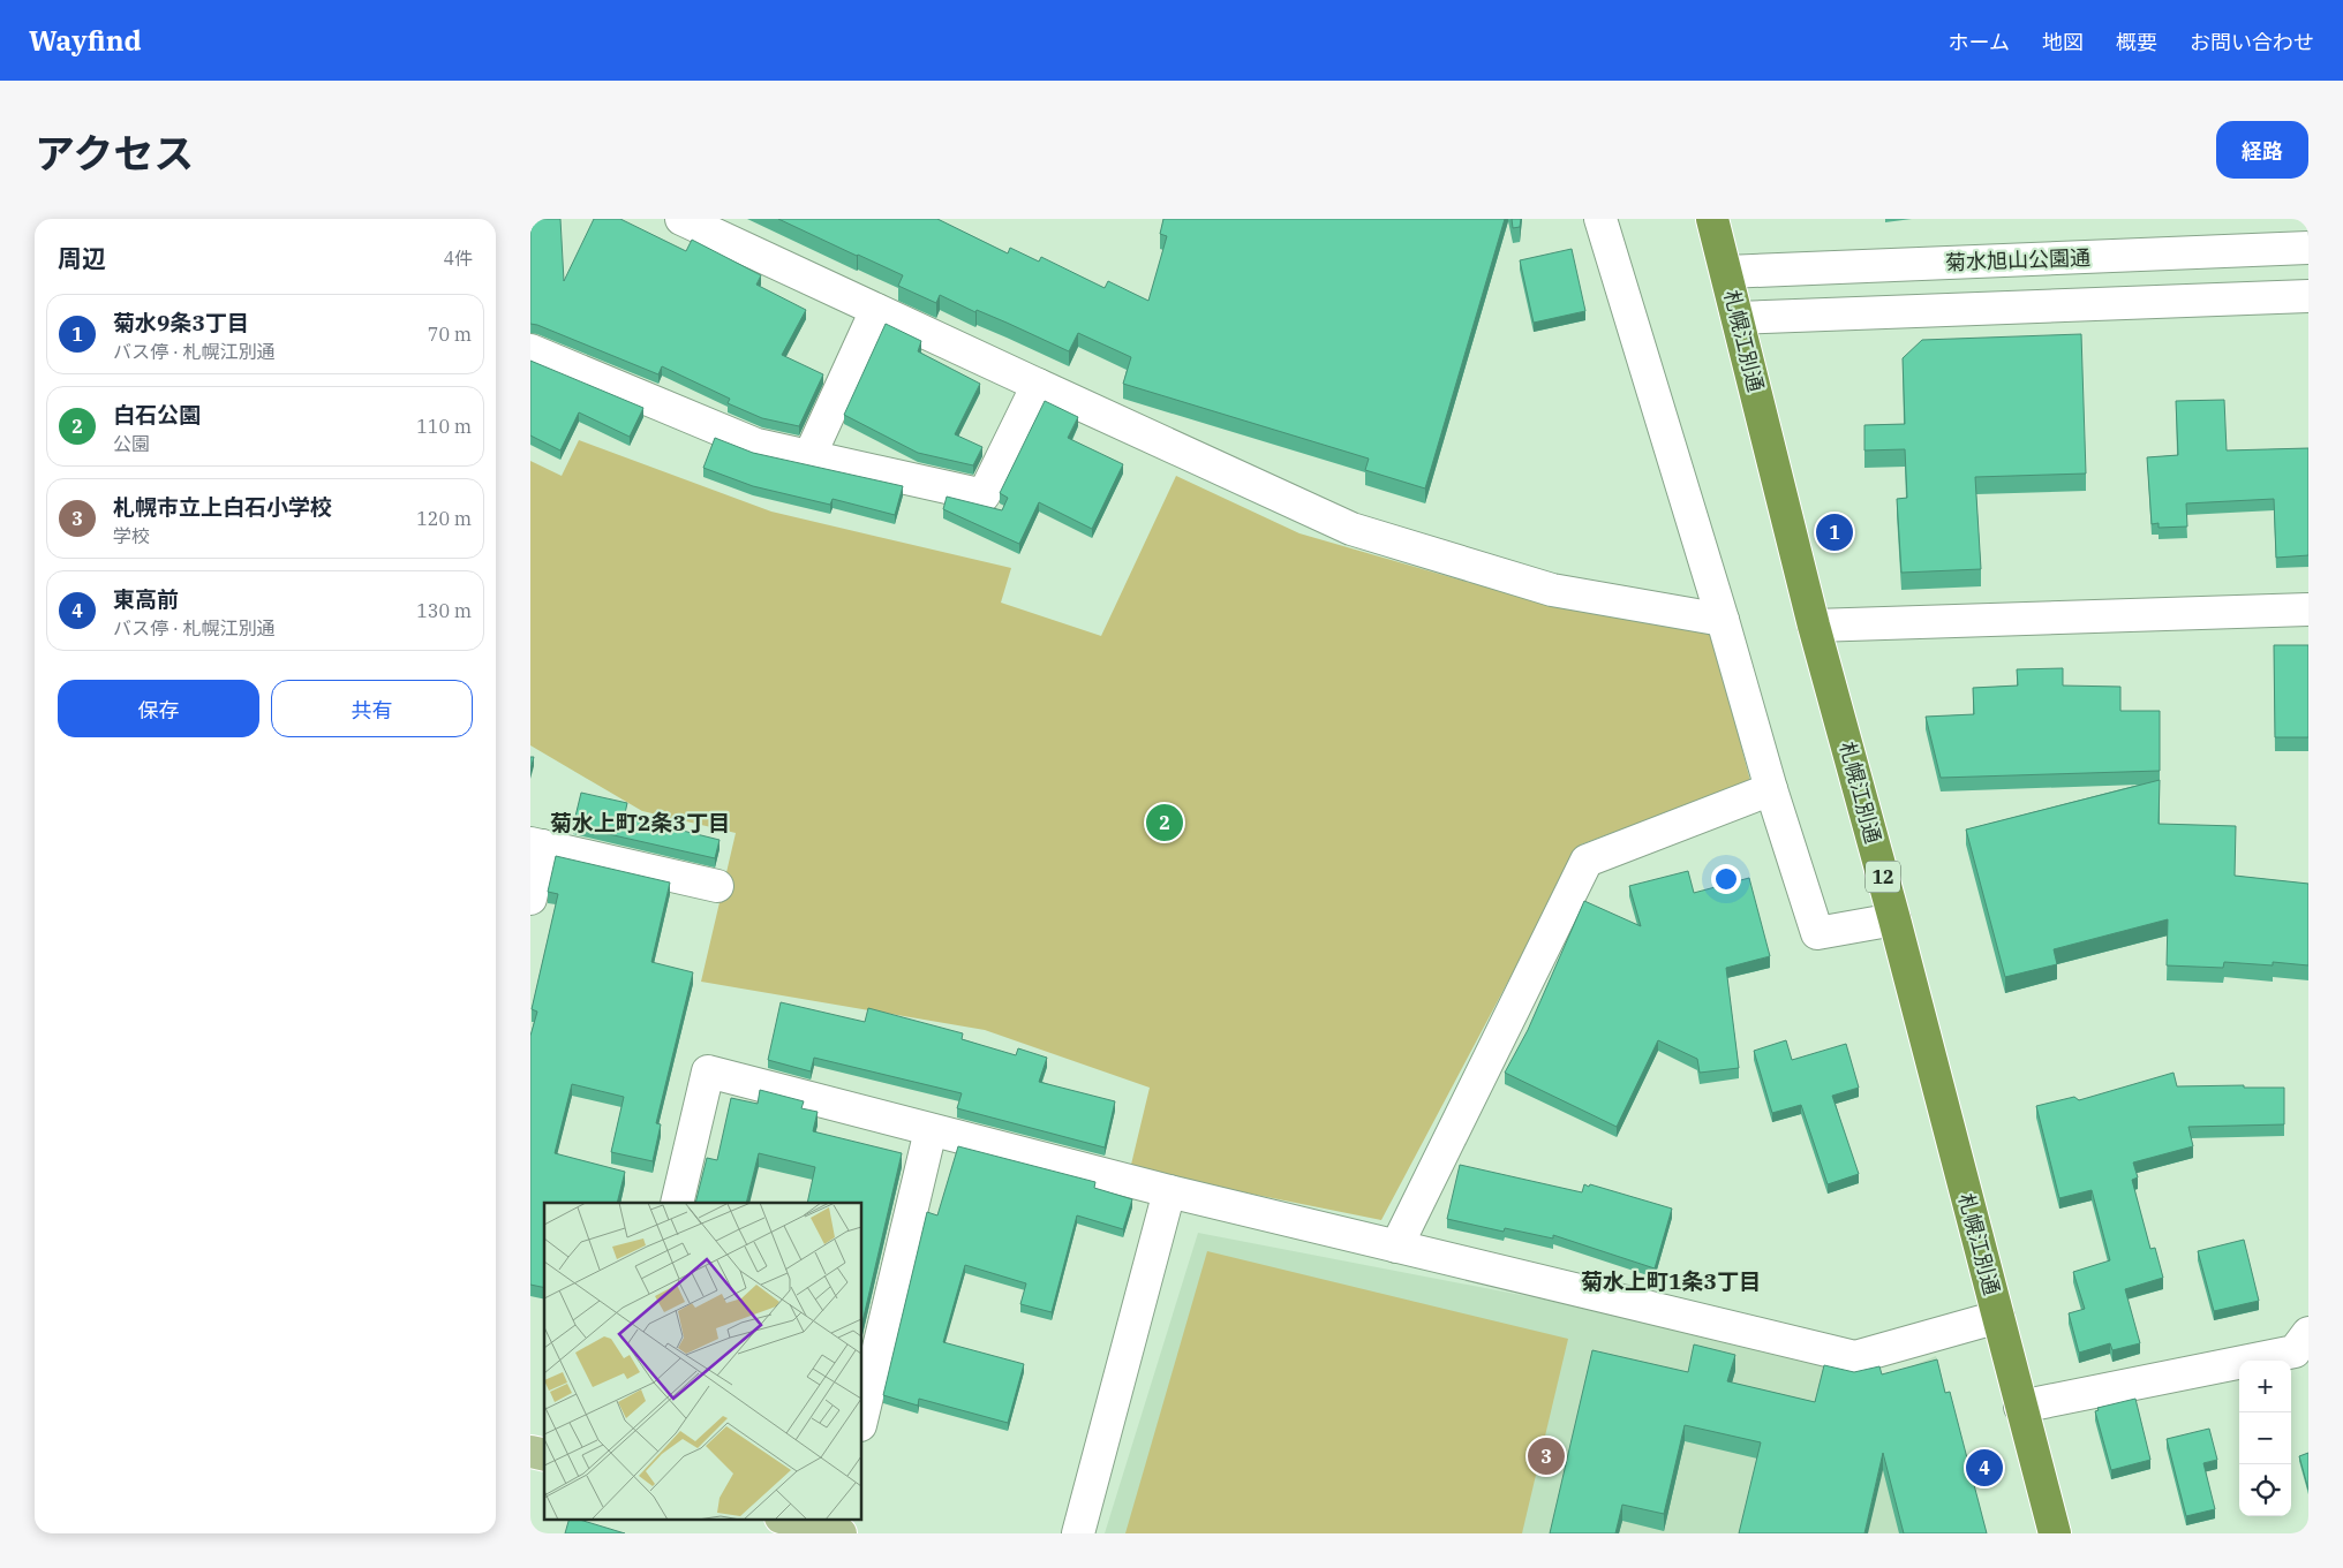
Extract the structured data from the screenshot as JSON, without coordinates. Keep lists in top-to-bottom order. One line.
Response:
{"streets":{"highway":["札幌江別通","12"],"street":["菊水旭山公園通"]},"crossings":[["菊水旭山公園通","札幌江別通"]],"districts":["菊水上町2条3丁目","菊水上町1条3丁目"],"page":{"header":"Wayfind","nav":["ホーム","地図","概要","お問い合わせ"],"title":"アクセス","buttons":["経路",["保存","共有"]],"heading":["周辺","4件"],"list":[{"mark":"1","name":"菊水9条3丁目","note":"バス停 · 札幌江別通","value":"70 m"},{"mark":"2","name":"白石公園","note":"公園","value":"110 m"},{"mark":"3","name":"札幌市立上白石小学校","note":"学校","value":"120 m"},{"mark":"4","name":"東高前","note":"バス停 · 札幌江別通","value":"130 m"}],"pins":["1","2","3","4"],"map_buttons":["+","−"]}}
